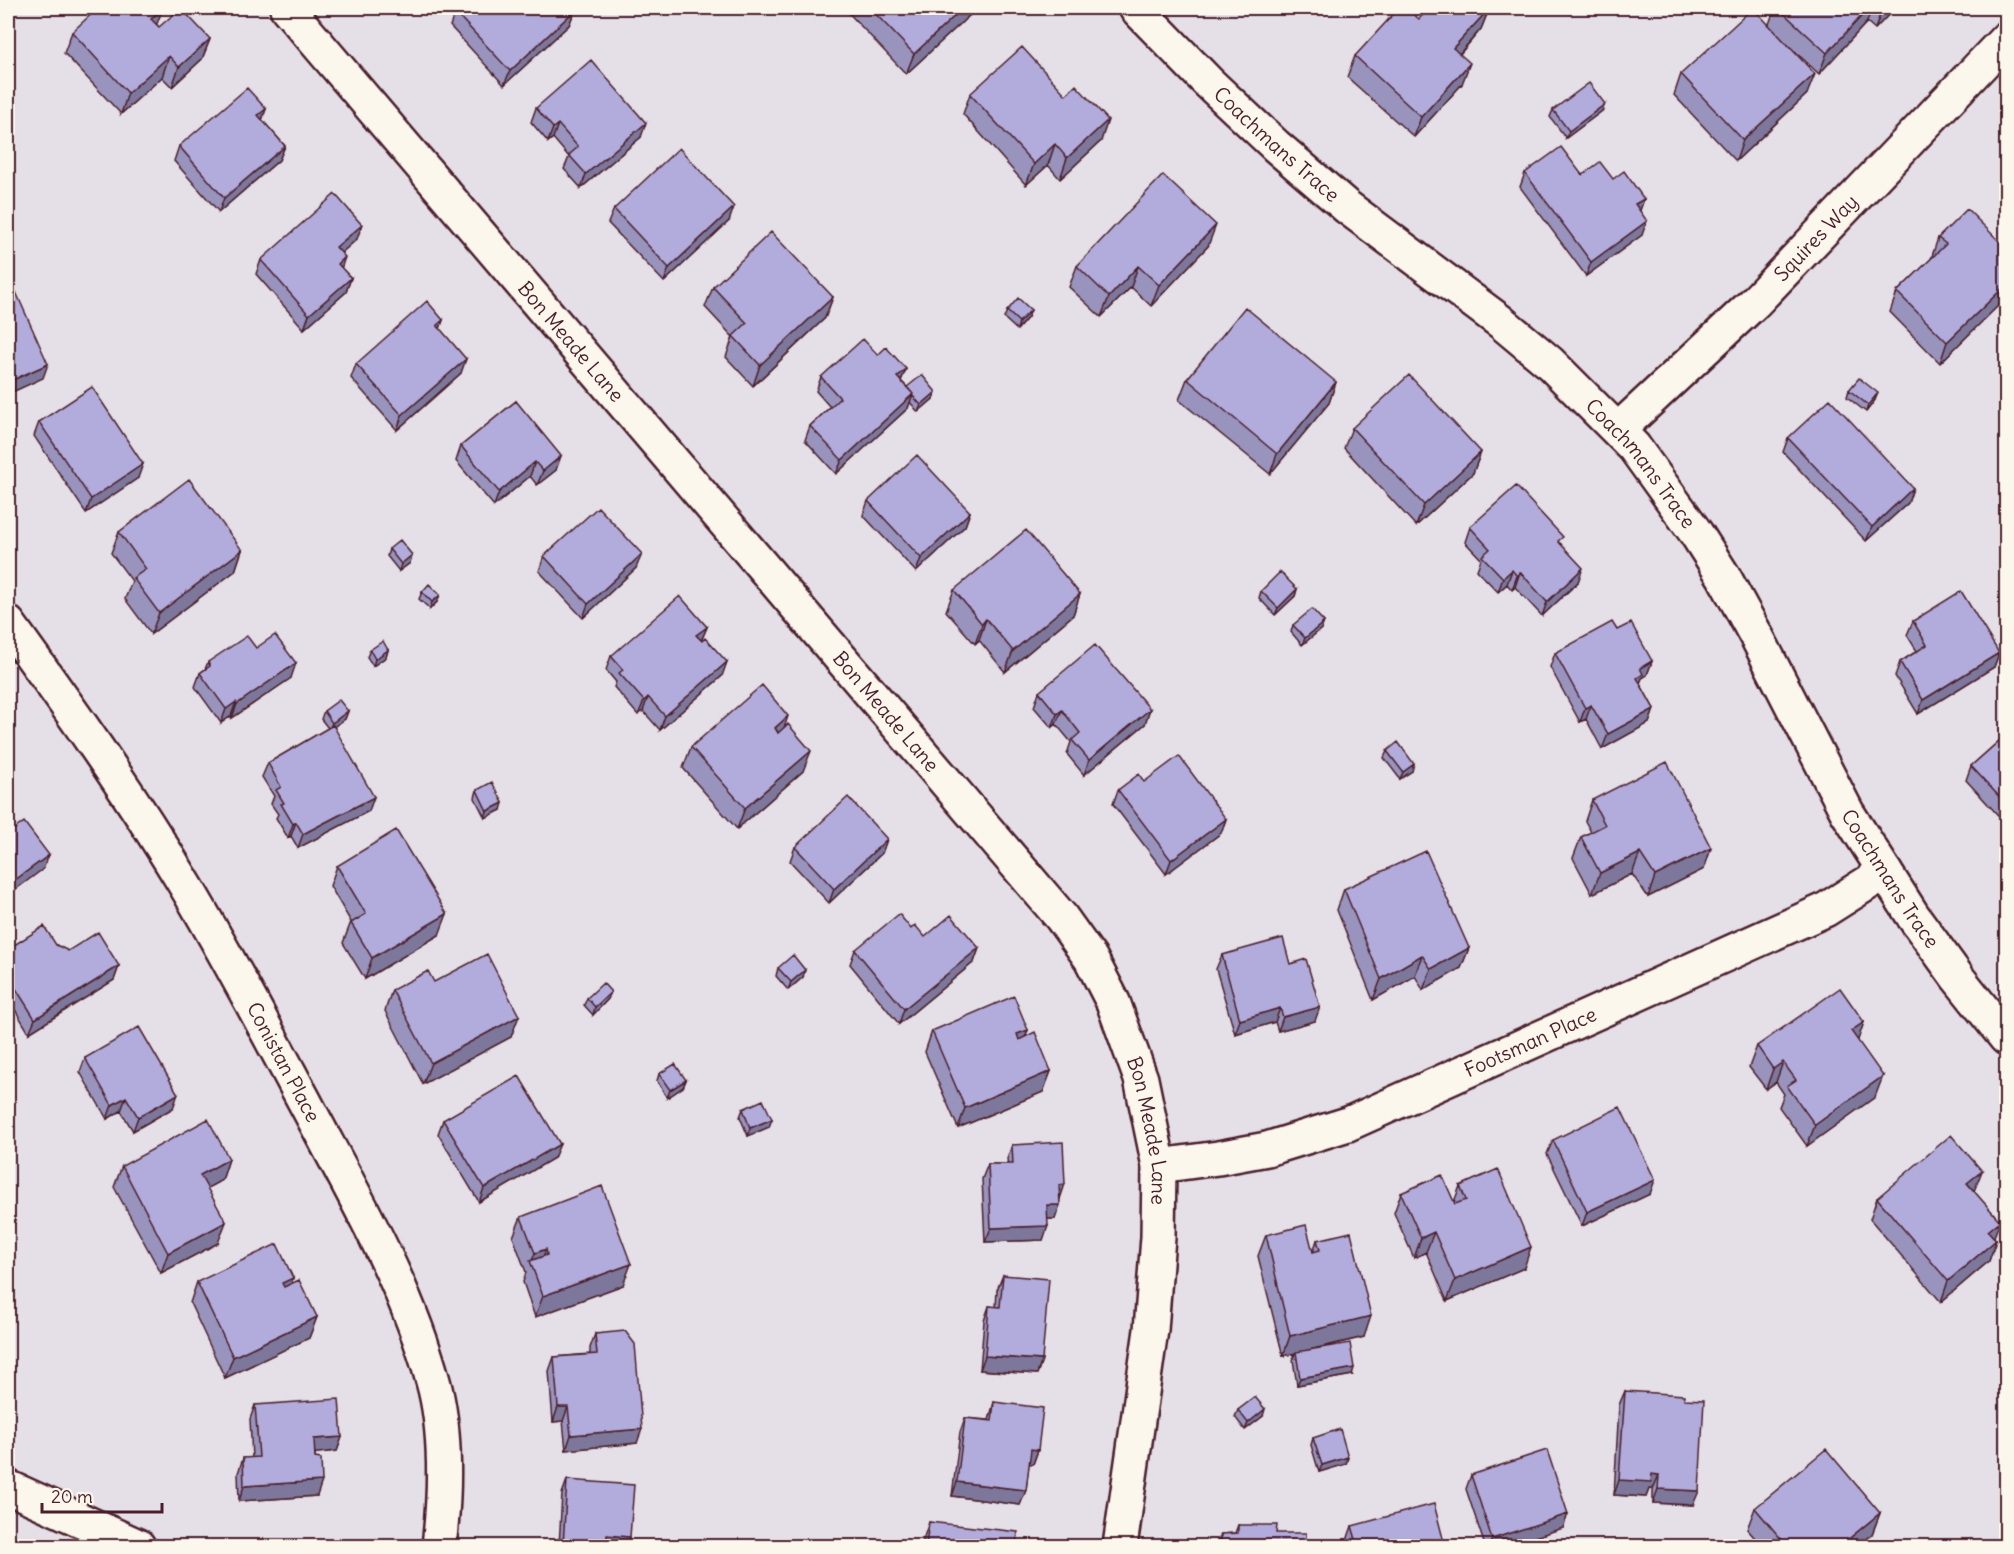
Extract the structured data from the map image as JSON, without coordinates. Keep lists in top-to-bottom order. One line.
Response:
{"streets":{"street":["Coachmans Trace","Squires Way","Bon Meade Lane","Footsman Place","Conistan Place"]},"crossings":[["Coachmans Trace","Squires Way"],["Coachmans Trace","Footsman Place"],["Bon Meade Lane","Footsman Place"]],"scale_bar":"20 m"}
